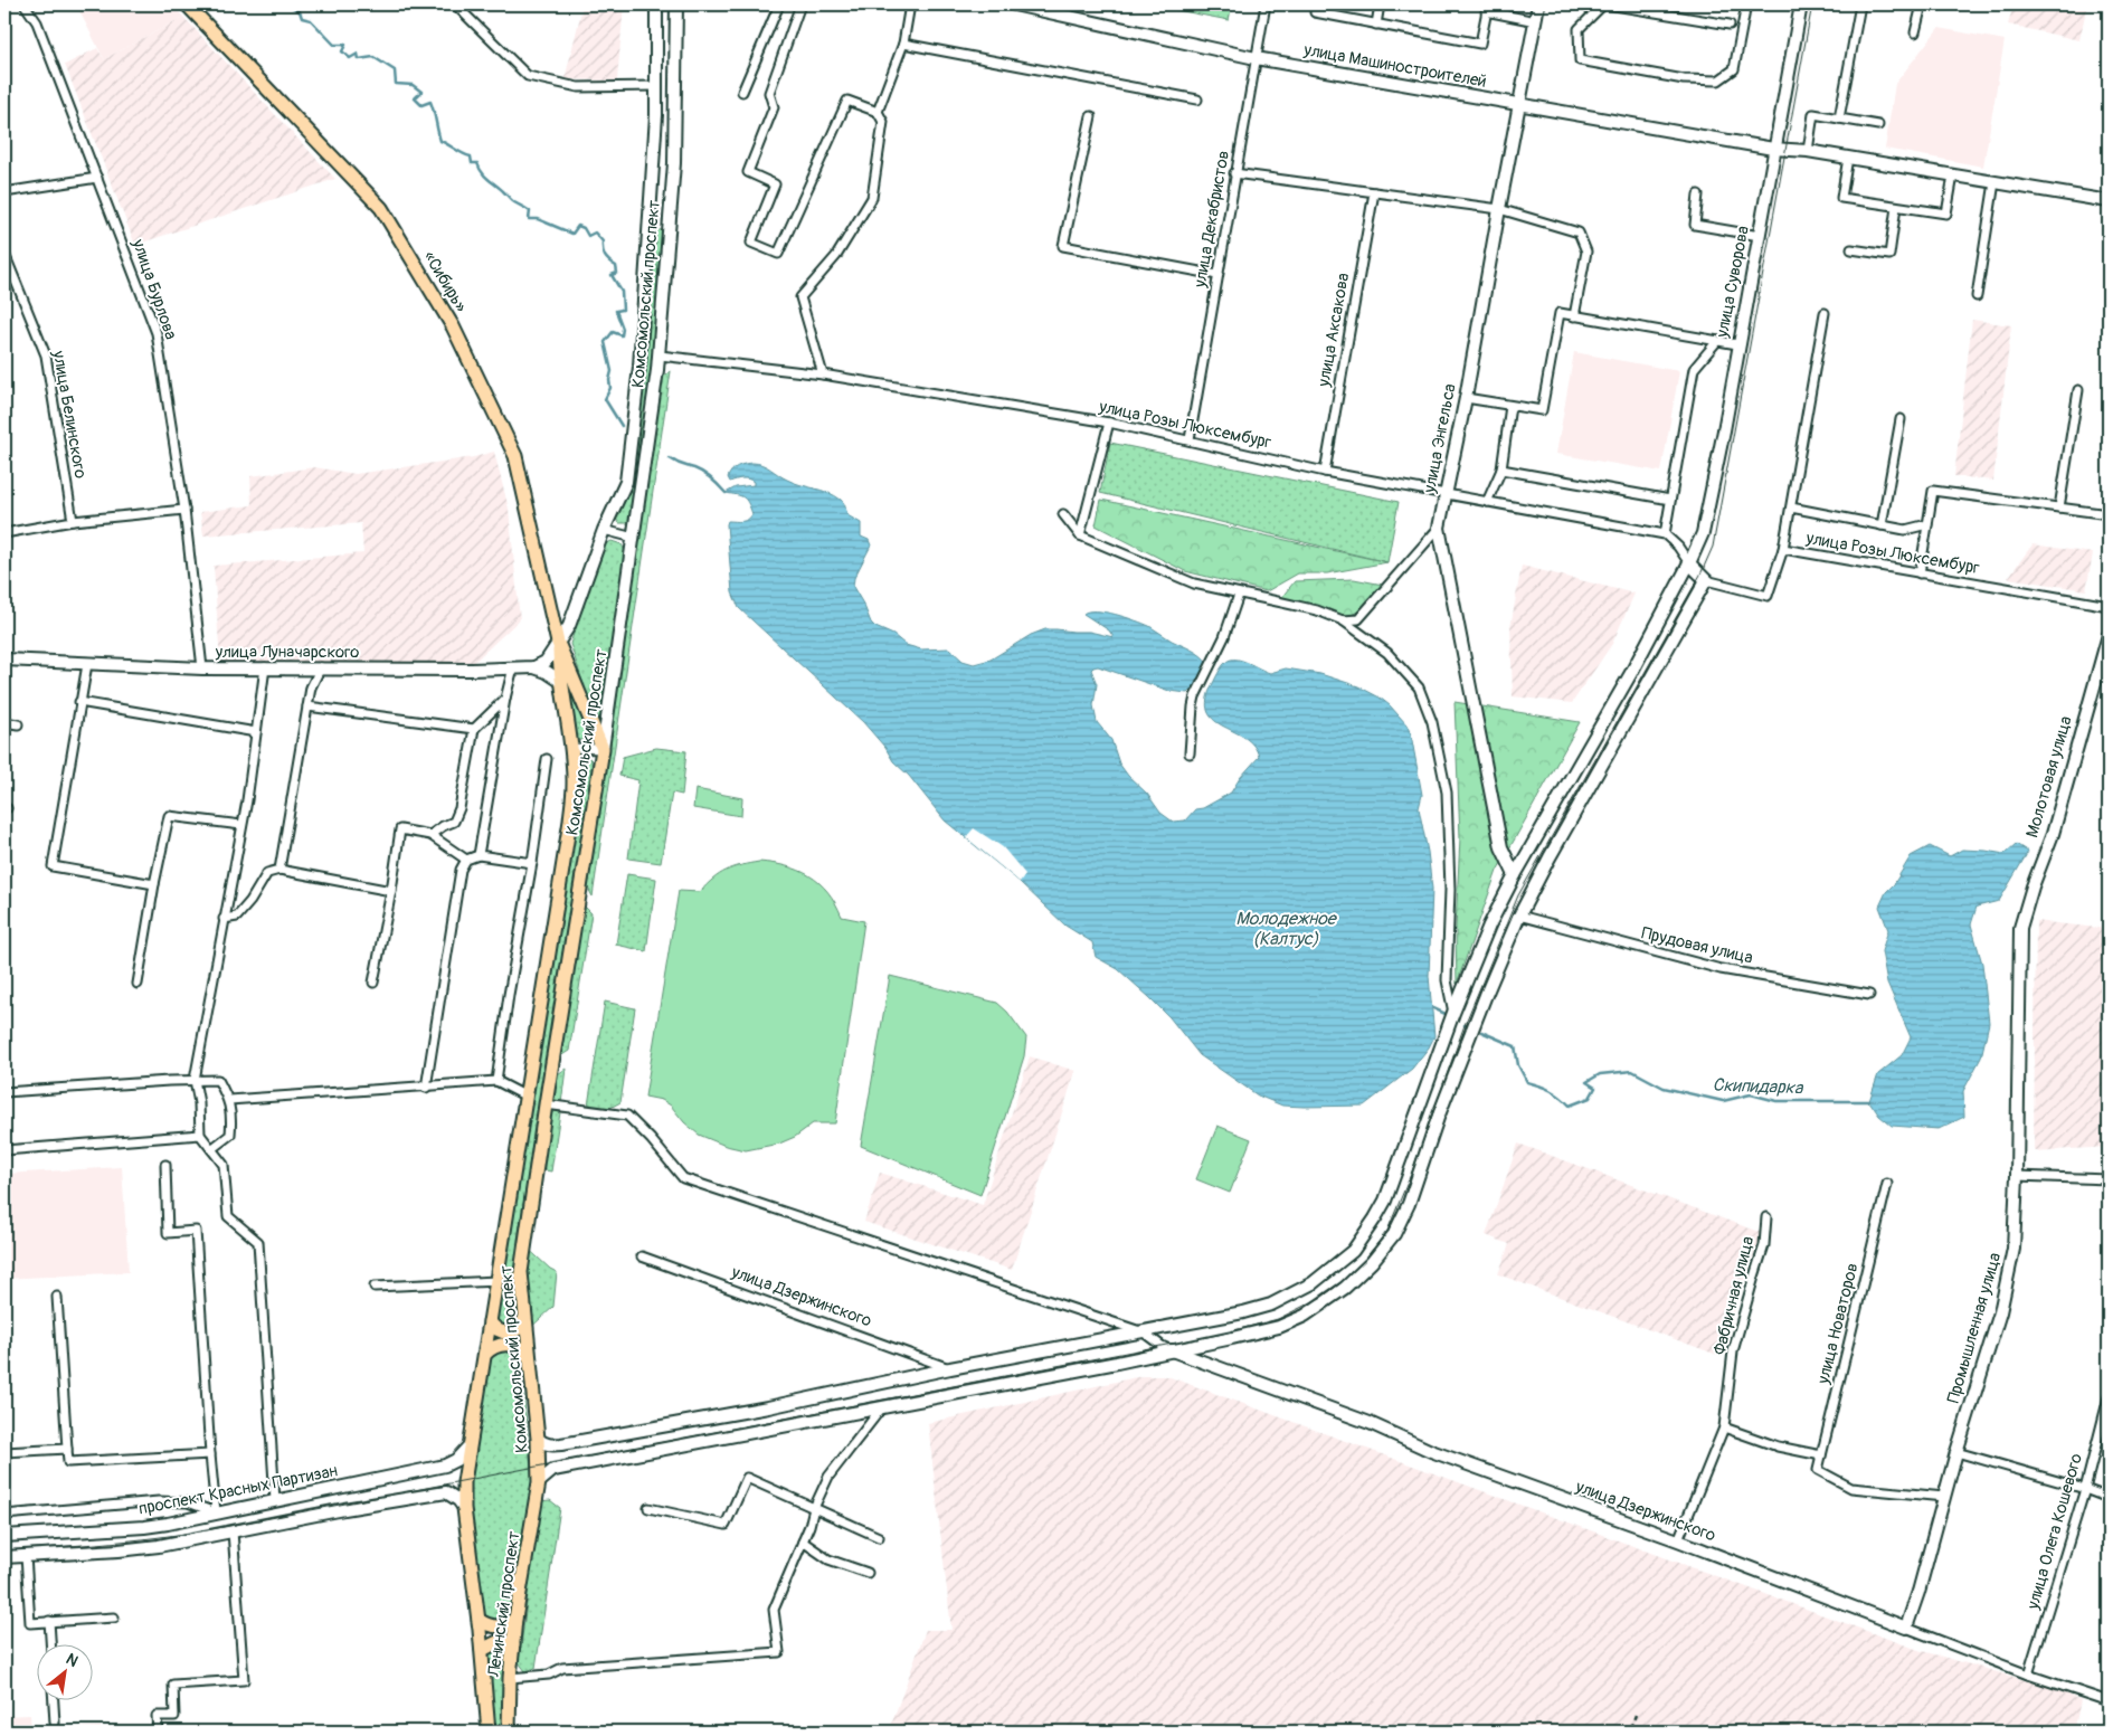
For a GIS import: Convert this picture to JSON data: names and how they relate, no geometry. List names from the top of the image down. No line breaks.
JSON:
{"streets":{"main road":["улица Машиностроителей","«Сибирь»","улица Суворова","Комсомольский проспект","улица Энгельса","улица Луначарского","Молотовая улица","улица Дзержинского","Промышленная улица","проспект Красных Партизан","Ленинский проспект"],"street":["улица Декабристов","улица Бурлова","улица Аксакова","улица Белинского","улица Розы Люксембург","Прудовая улица","Фабричная улица","улица Новаторов","улица Олега Кошевого"]},"crossings":[["улица Машиностроителей","улица Декабристов"],["улица Машиностроителей","улица Суворова"],["улица Машиностроителей","улица Энгельса"],["улица Декабристов","улица Розы Люксембург"],["«Сибирь»","Комсомольский проспект"],["улица Суворова","Комсомольский проспект"],["улица Суворова","улица Энгельса"],["улица Суворова","улица Дзержинского"],["улица Бурлова","улица Луначарского"],["Комсомольский проспект","улица Розы Люксембург"],["Комсомольский проспект","проспект Красных Партизан"],["Комсомольский проспект","Ленинский проспект"],["улица Аксакова","улица Розы Люксембург"],["улица Розы Люксембург","улица Энгельса"],["Молотовая улица","Промышленная улица"],["Фабричная улица","улица Дзержинского"],["улица Дзержинского","Промышленная улица"],["улица Дзержинского","улица Олега Кошевого"],["улица Новаторов","Промышленная улица"]],"water":["Молодежное (Калтус)","Скипидарка"],"north":"top right"}
